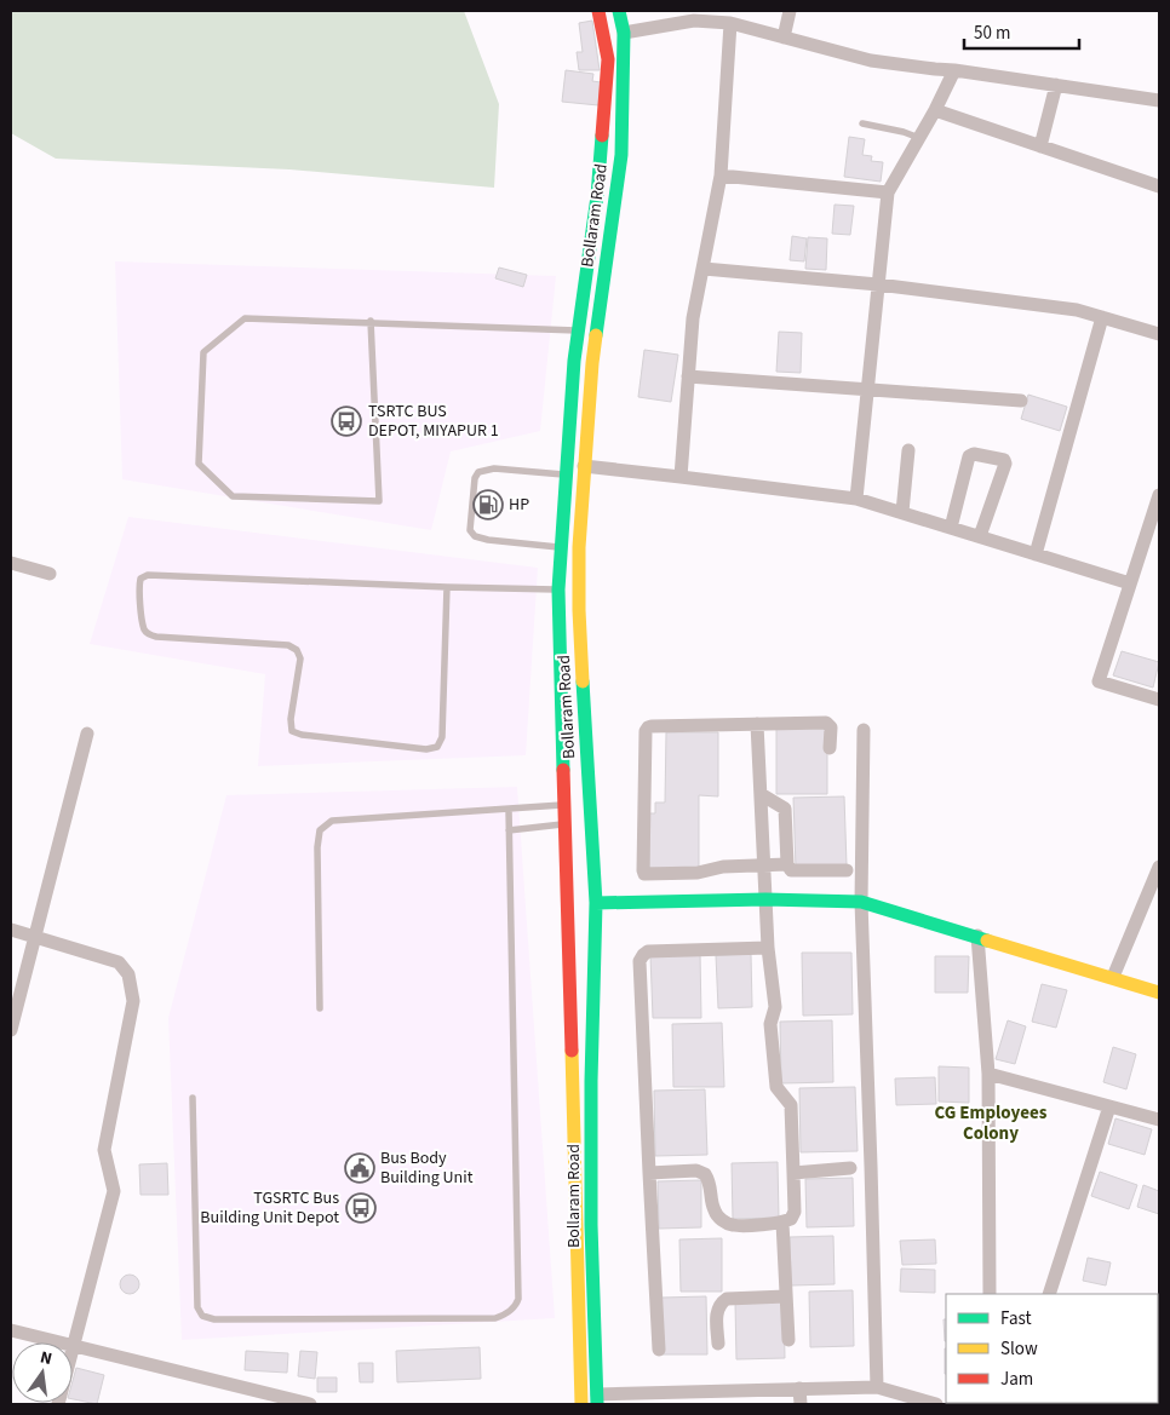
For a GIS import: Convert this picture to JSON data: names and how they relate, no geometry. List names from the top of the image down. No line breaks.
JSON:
{"streets":{"main road":["Bollaram Road"]},"districts":["CG Employees Colony"],"places":{"bus stop":["TSRTC BUS DEPOT, MIYAPUR 1","TGSRTC Bus Building Unit Depot"],"fuel station":["HP"],"public building":["Bus Body Building Unit"]},"legend":["Fast","Slow","Jam"],"scale_bar":"50 m","north":"top"}
